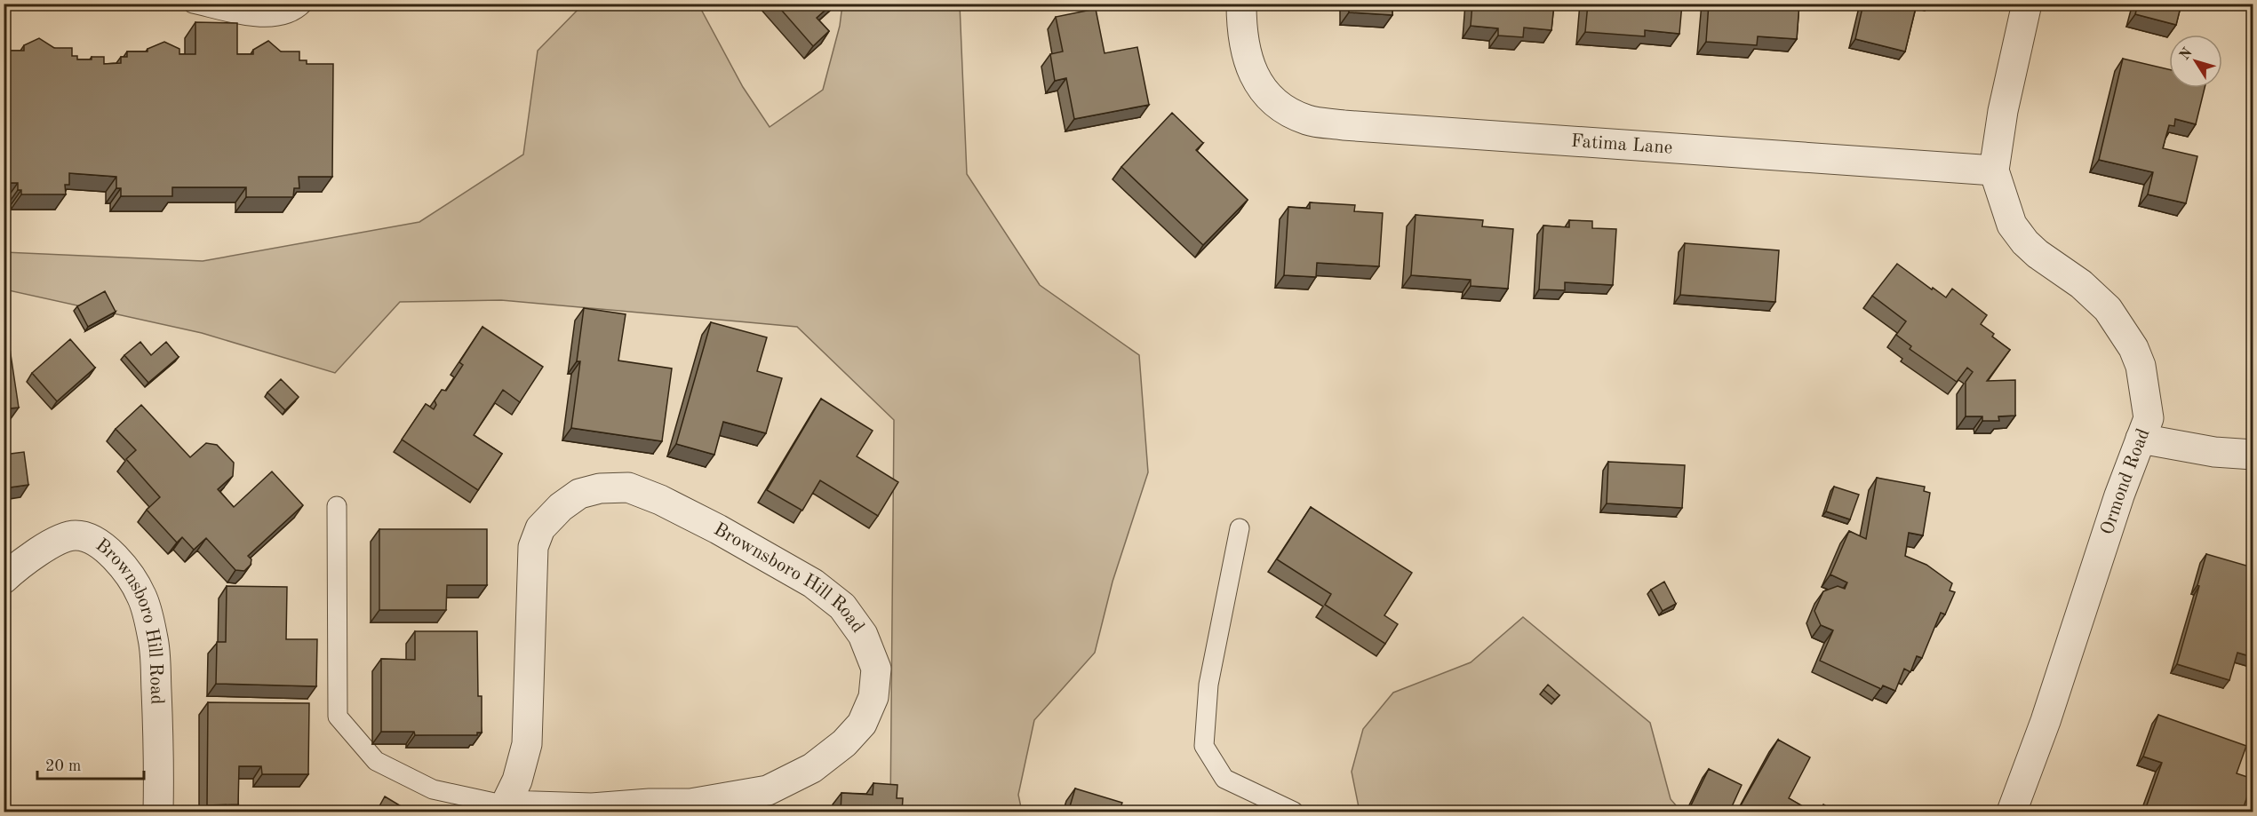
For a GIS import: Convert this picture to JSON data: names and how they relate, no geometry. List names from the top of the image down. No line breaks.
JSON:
{"streets":{"street":["Fatima Lane","Ormond Road","Brownsboro Hill Road"]},"crossings":[["Fatima Lane","Ormond Road"]],"scale_bar":"20 m","north":"top left"}
